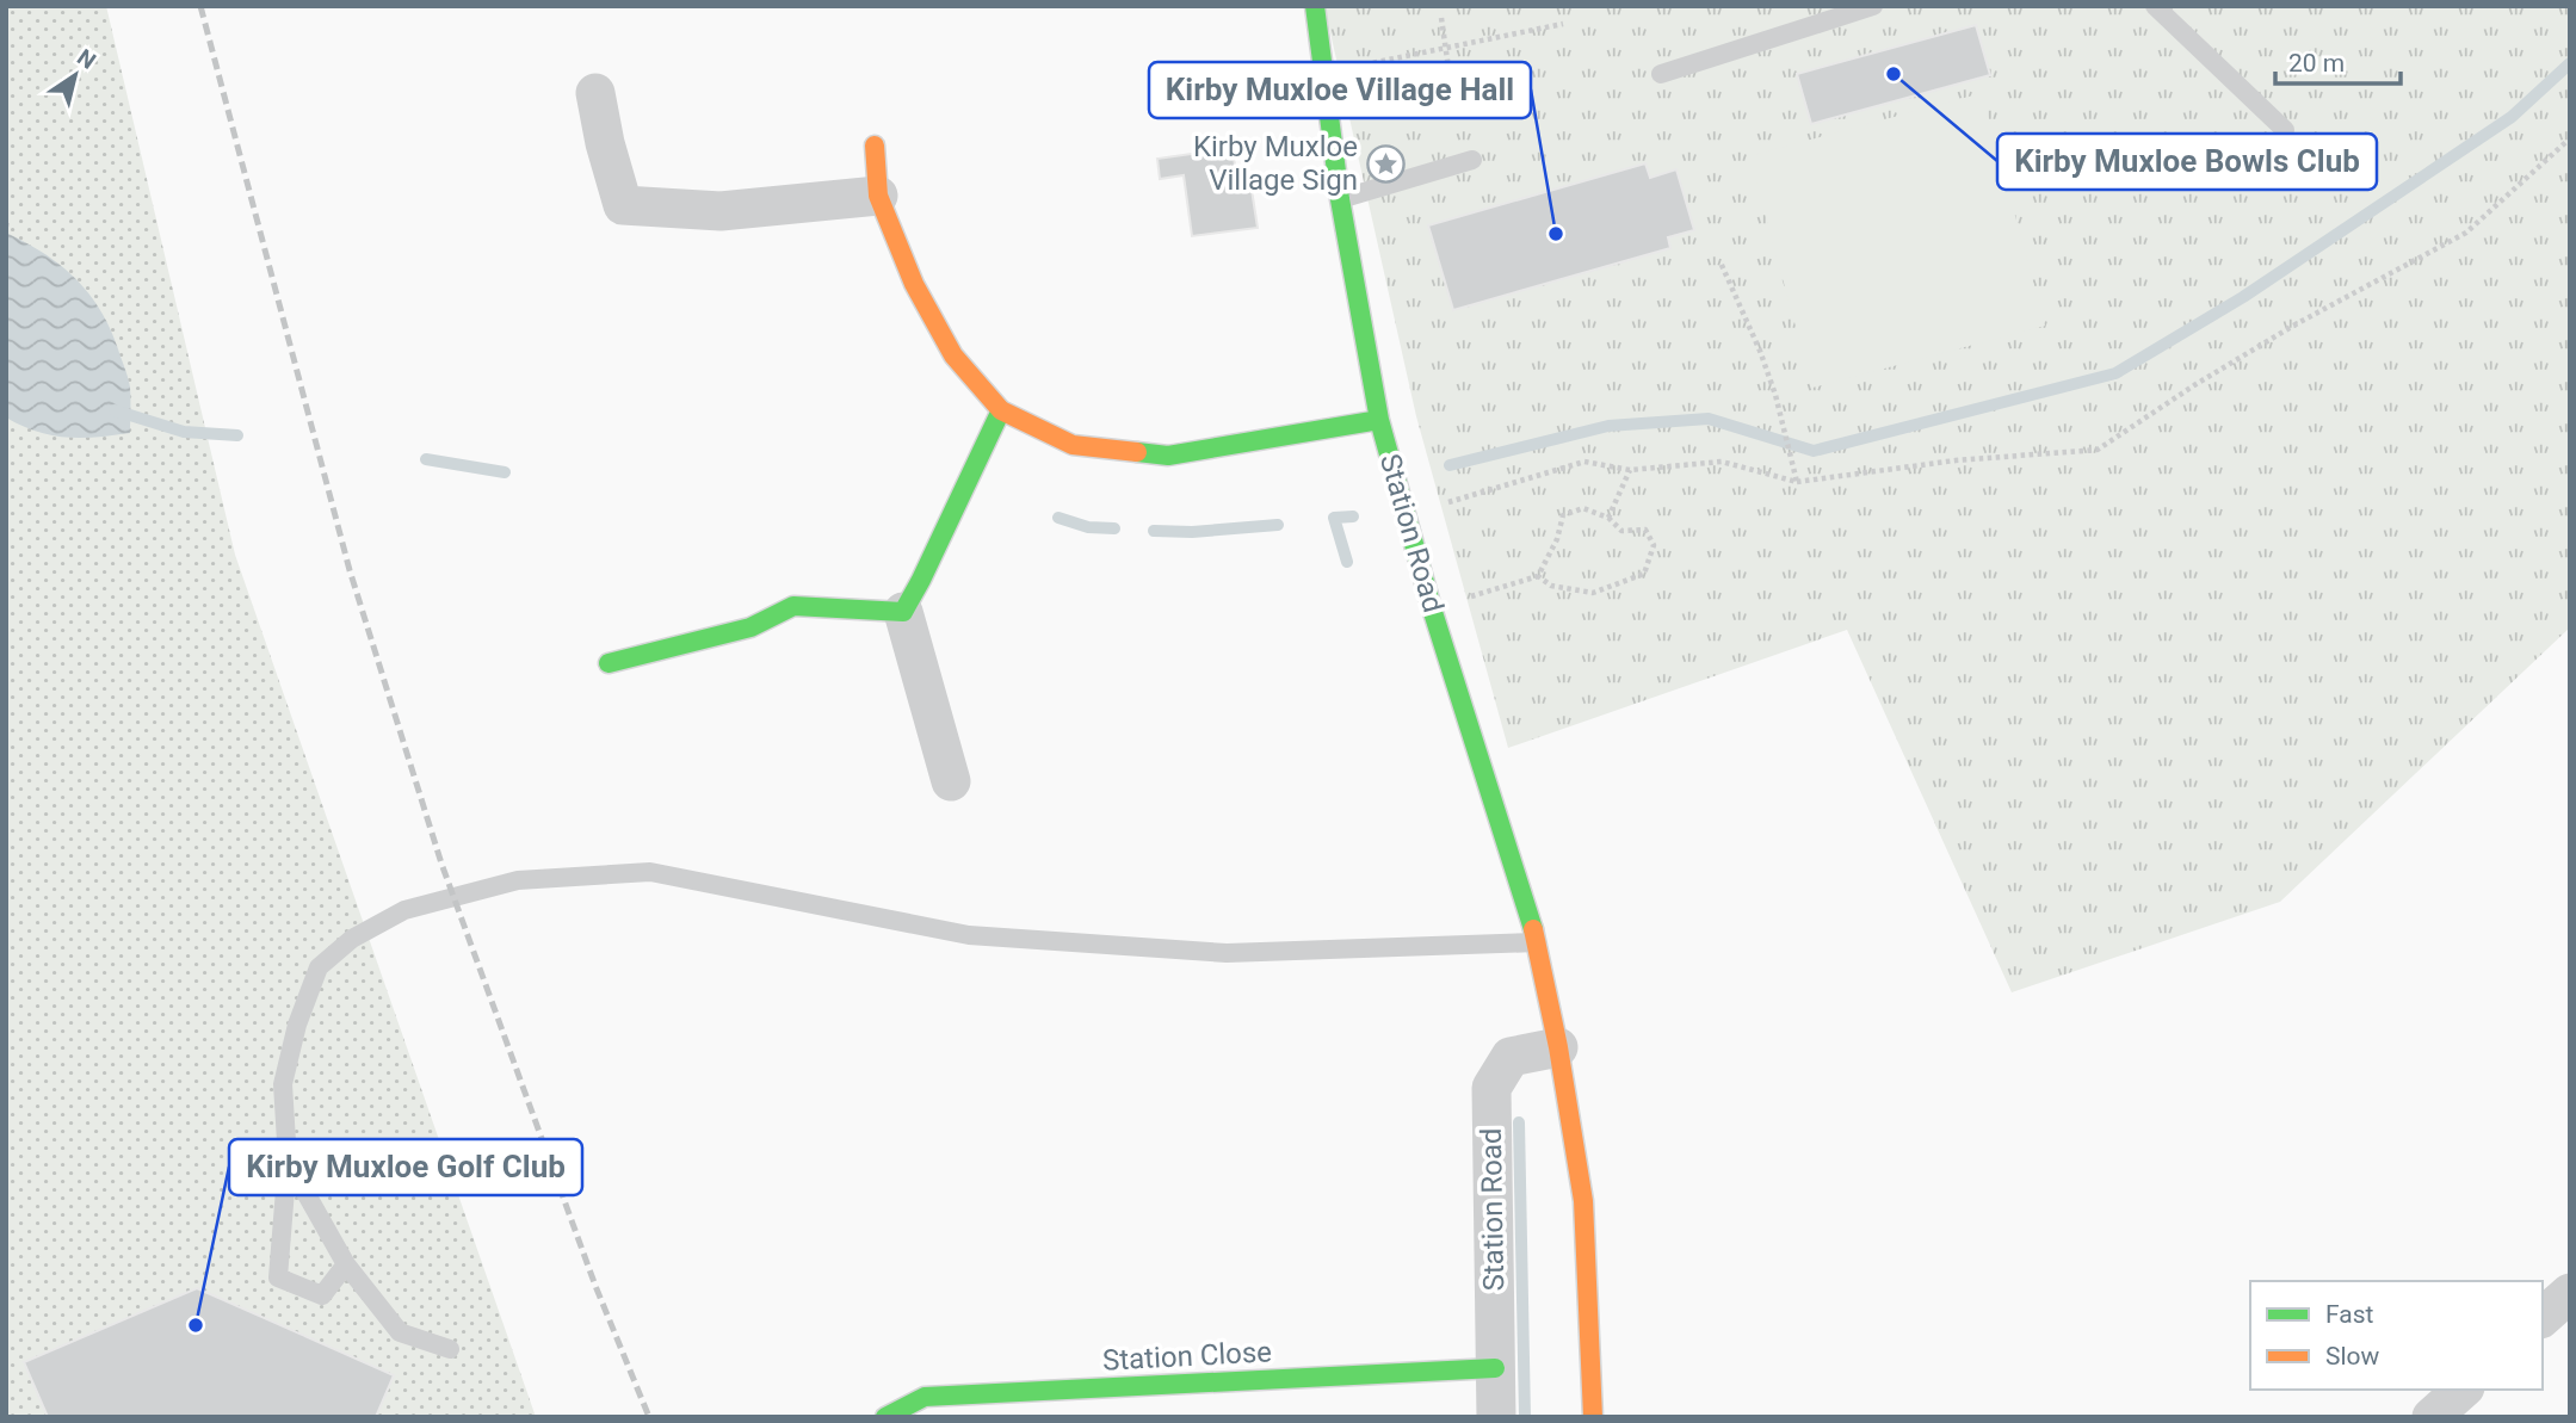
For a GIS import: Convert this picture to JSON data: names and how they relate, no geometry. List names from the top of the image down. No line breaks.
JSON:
{"streets":{"street":["Station Road","Station Close"]},"crossings":[["Station Road","Station Close"]],"places":{"other":["Kirby Muxloe Bowls Club","Kirby Muxloe Village Hall","Kirby Muxloe Golf Club"],"place":["Kirby Muxloe Village Sign"]},"legend":["Fast","Slow"],"scale_bar":"20 m","north":"top right"}
